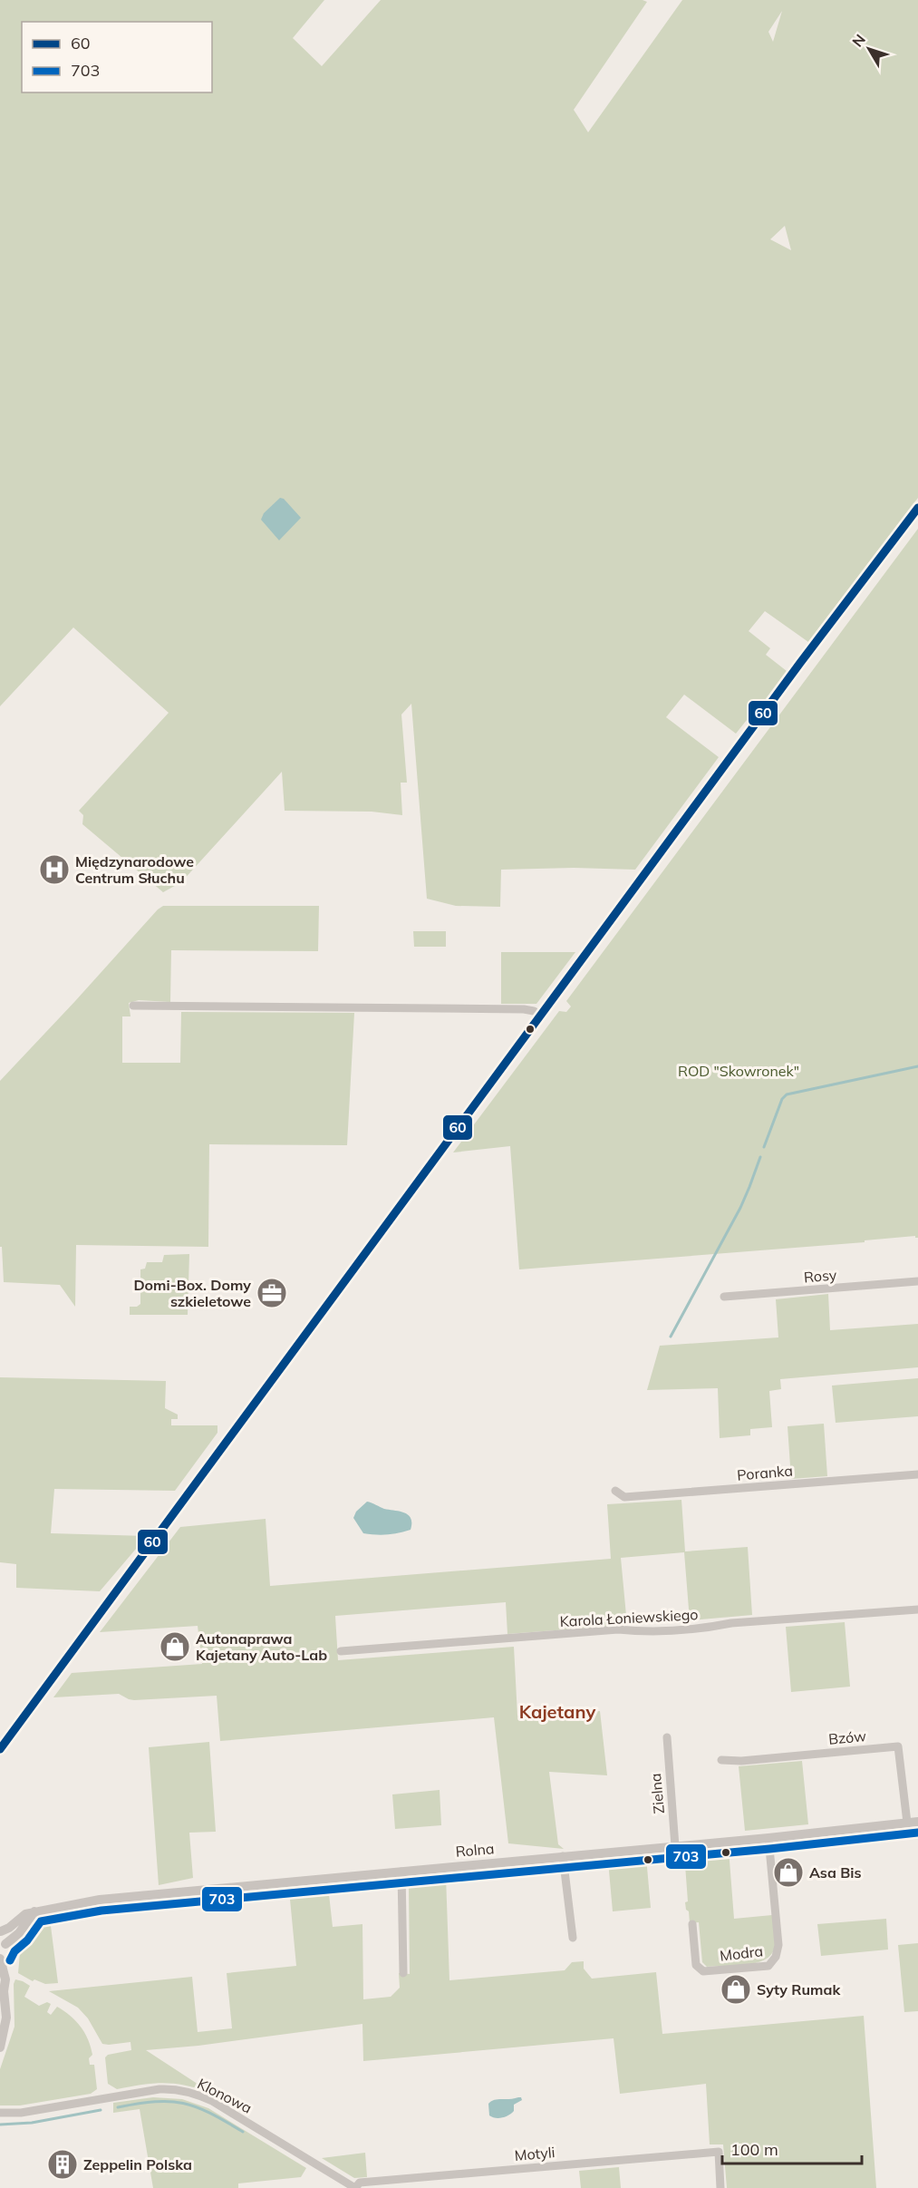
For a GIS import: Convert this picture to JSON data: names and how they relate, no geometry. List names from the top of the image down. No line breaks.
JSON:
{"streets":{"street":["Rosy","Poranka","Karola Łoniewskiego","Bzów","Zielna","Rolna","Modra","Klonowa","Motyli"]},"crossings":[["Bzów","Rolna"],["Zielna","Rolna"],["Rolna","Modra"],["Klonowa","Motyli"]],"districts":["Kajetany"],"parks":["ROD \"Skowronek\""],"places":{"hospital":["Międzynarodowe Centrum Słuchu"],"office":["Domi-Box. Domy szkieletowe"],"shop":["Autonaprawa Kajetany Auto-Lab","Asa Bis","Syty Rumak"],"building":["Zeppelin Polska"]},"lines":["transit line 60","transit line 703"],"legend":["60","703"],"scale_bar":"100 m","north":"top left"}
